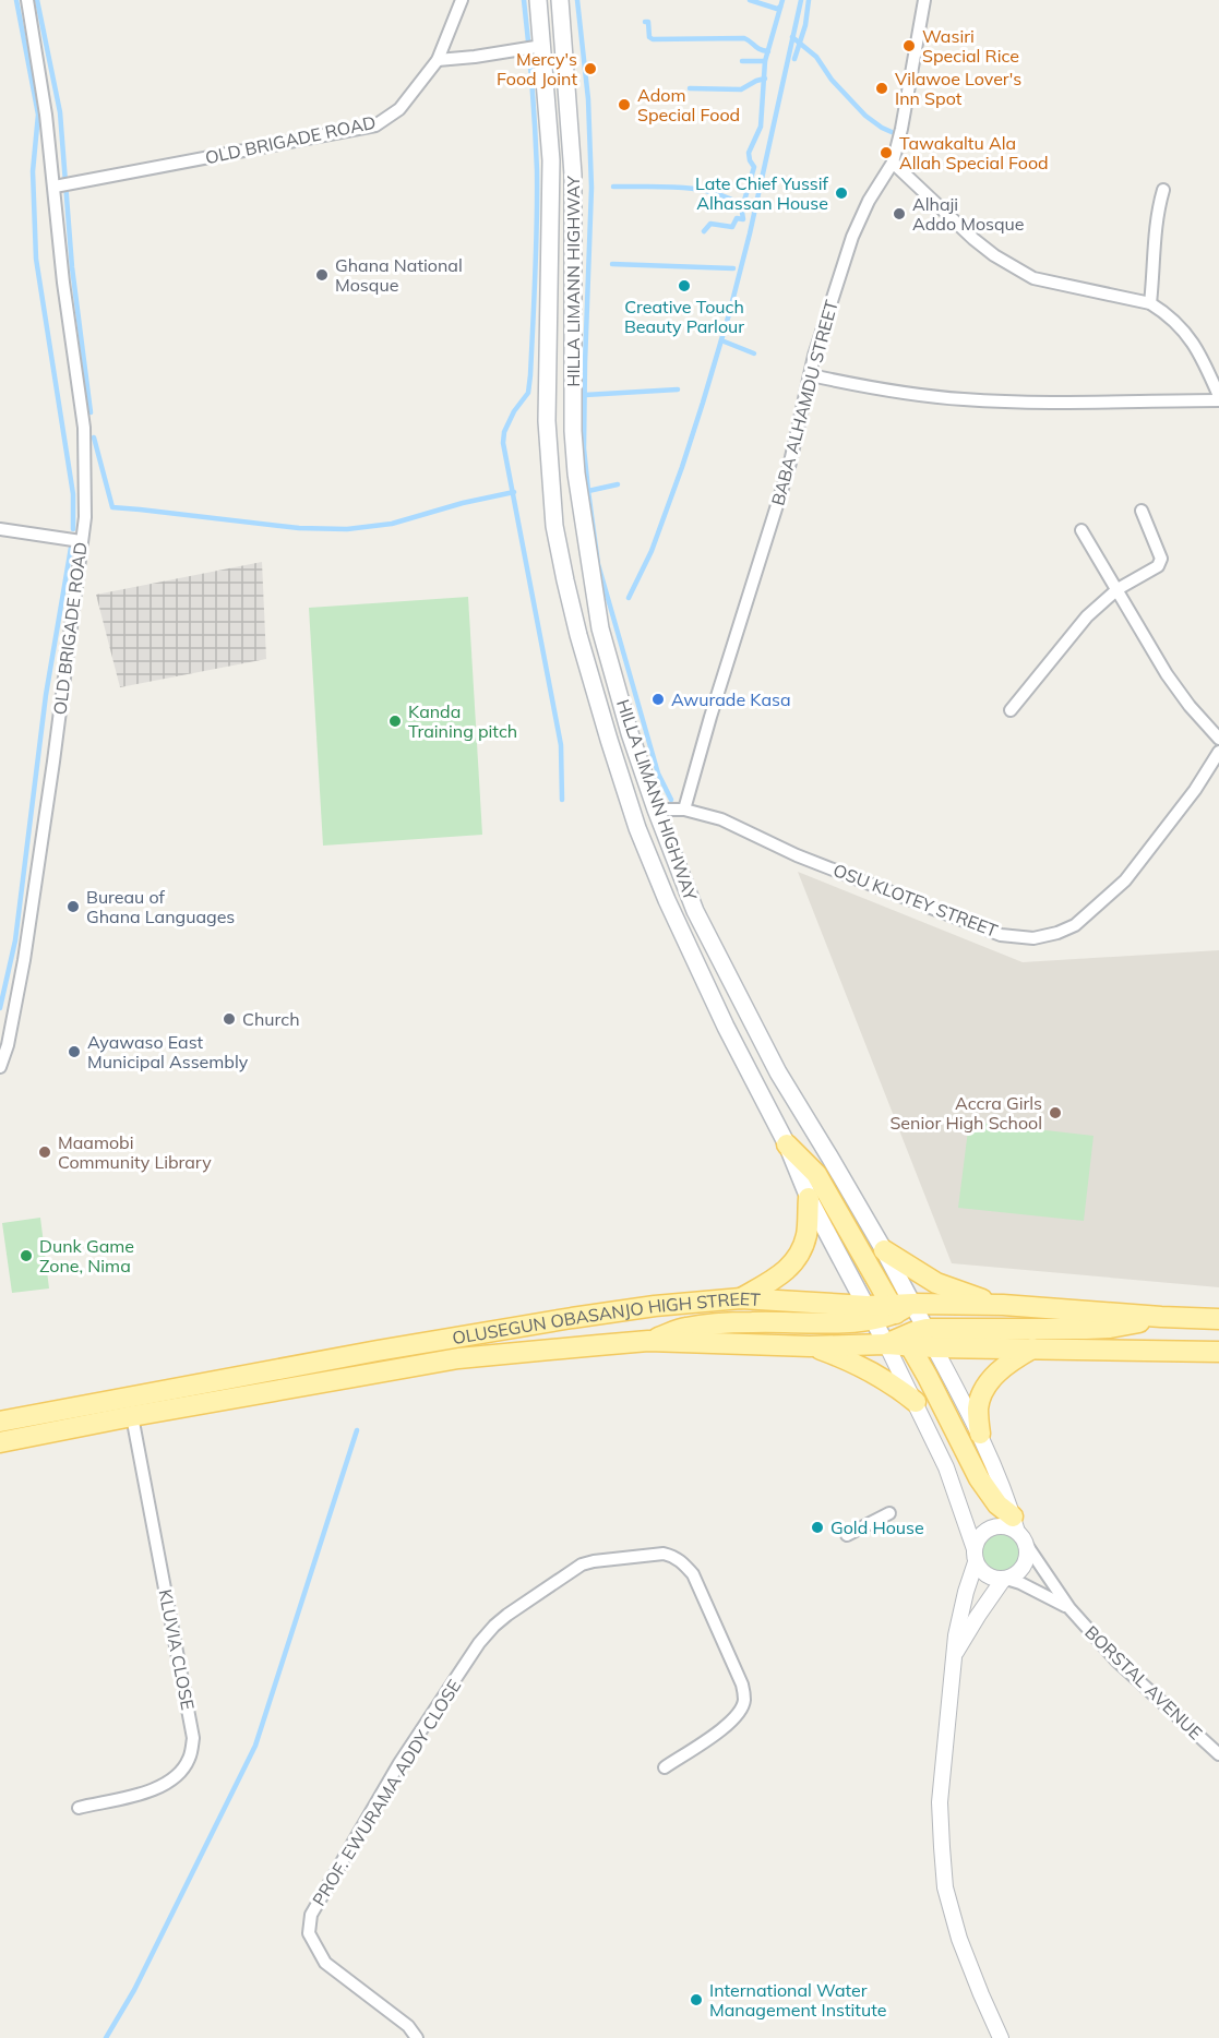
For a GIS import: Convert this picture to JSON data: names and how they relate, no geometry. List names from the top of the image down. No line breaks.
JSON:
{"streets":{"main road":["HILLA LIMANN HIGHWAY","OLUSEGUN OBASANJO HIGH STREET"],"street":["OLD BRIGADE ROAD","BABA ALHAMDU STREET","OSU KLOTEY STREET","KLUVIA CLOSE","BORSTAL AVENUE","PROF. EWURAMA ADDY CLOSE"]},"crossings":[["HILLA LIMANN HIGHWAY","OSU KLOTEY STREET"],["HILLA LIMANN HIGHWAY","OLUSEGUN OBASANJO HIGH STREET"],["BABA ALHAMDU STREET","OSU KLOTEY STREET"],["OLUSEGUN OBASANJO HIGH STREET","KLUVIA CLOSE"]],"places":["Wasiri Special Rice","Mercy's Food Joint","Vilawoe Lover's Inn Spot","Adom Special Food","Tawakaltu Ala Allah Special Food","Late Chief Yussif Alhassan House","Alhaji Addo Mosque","Ghana National Mosque","Creative Touch Beauty Parlour","Awurade Kasa","Kanda Training pitch","Bureau of Ghana Languages","Church","Ayawaso East Municipal Assembly","Accra Girls Senior High School","Maamobi Community Library","Dunk Game Zone, Nima","Gold House","International Water Management Institute"]}
